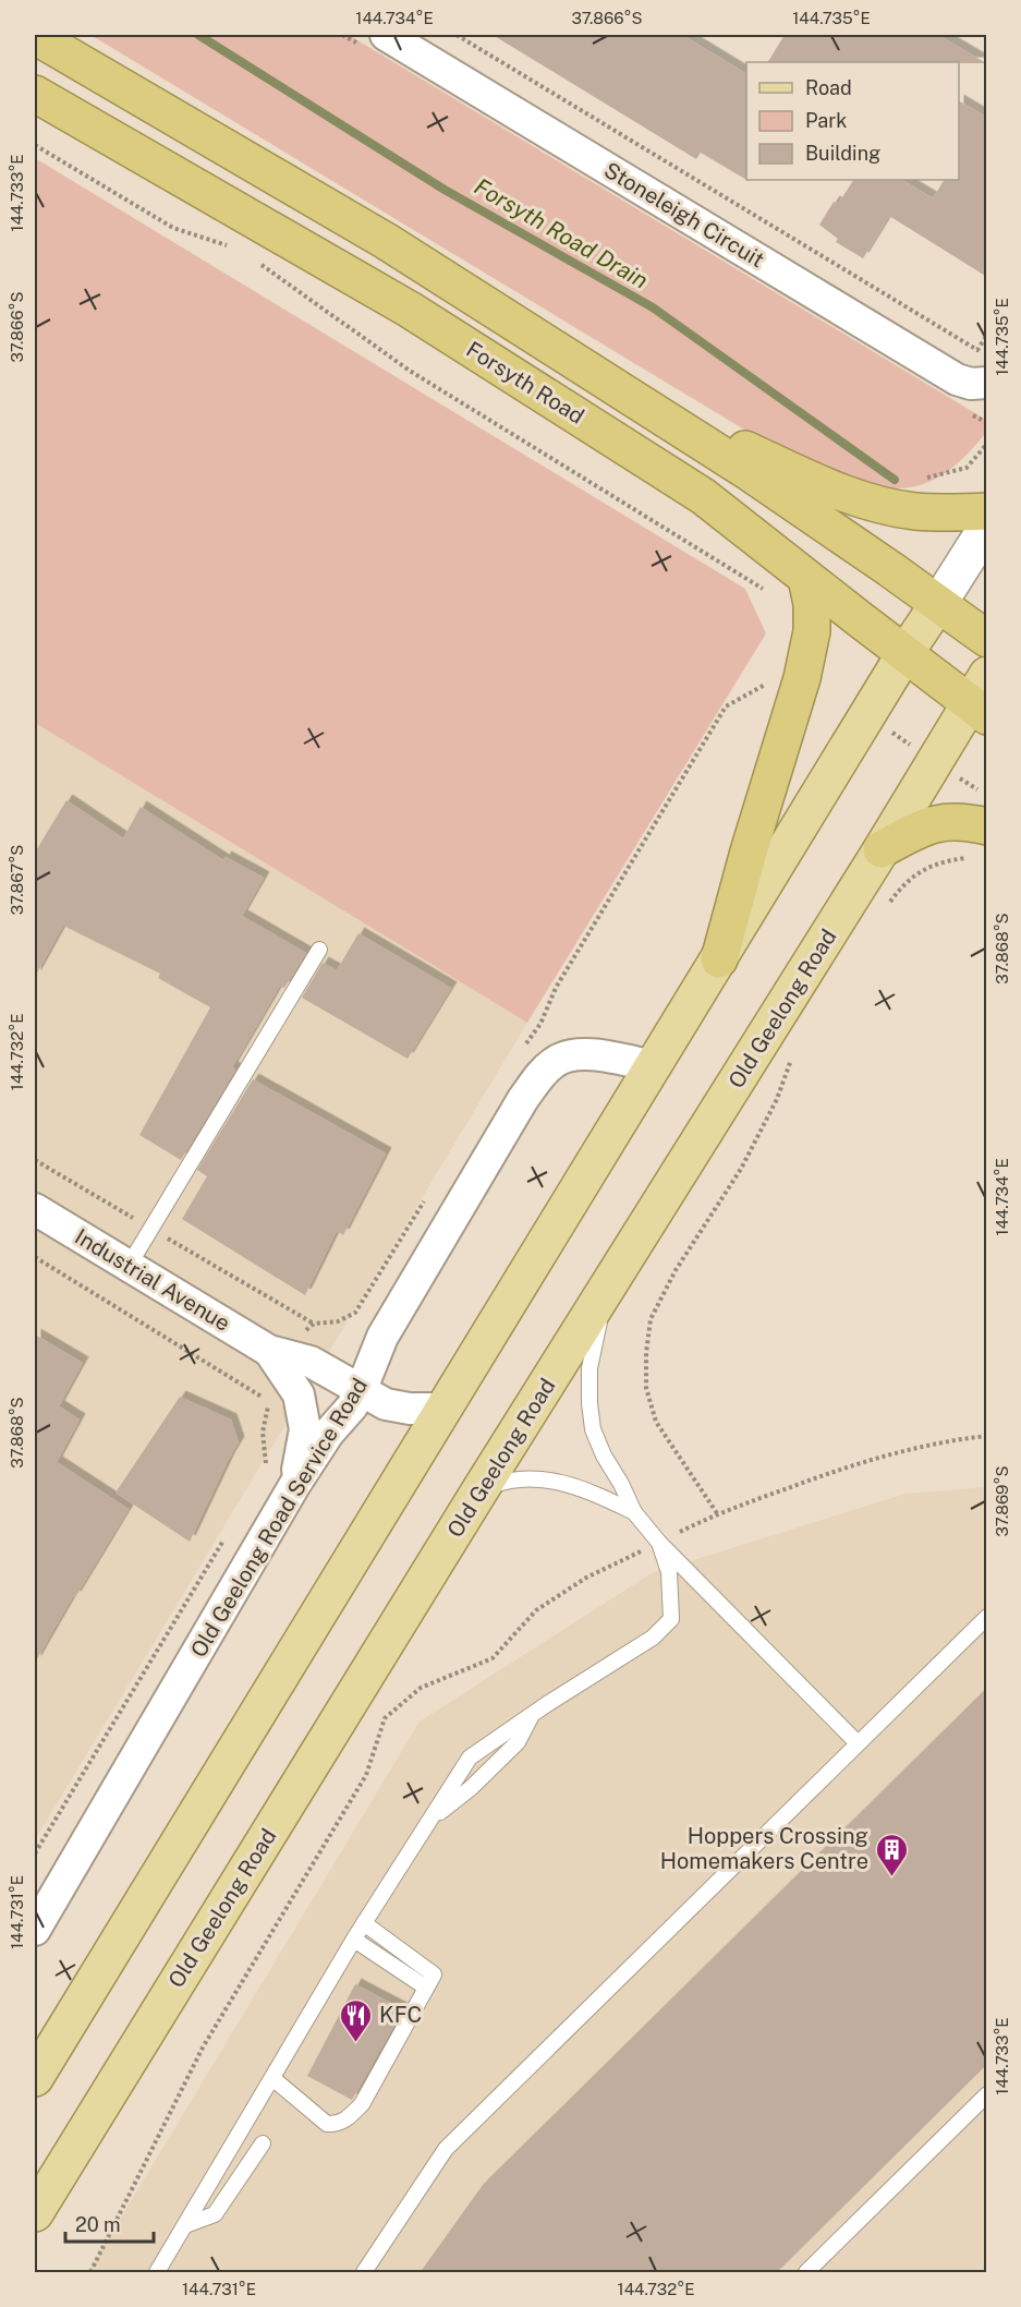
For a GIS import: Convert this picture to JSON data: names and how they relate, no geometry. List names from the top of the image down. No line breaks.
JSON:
{"streets":{"highway":["Forsyth Road"],"main road":["Old Geelong Road"],"street":["Stoneleigh Circuit","Industrial Avenue","Old Geelong Road Service Road"]},"crossings":[["Forsyth Road","Old Geelong Road"],["Industrial Avenue","Old Geelong Road Service Road"]],"water":["Forsyth Road Drain"],"places":{"building":["Hoppers Crossing Homemakers Centre"],"restaurant":["KFC"]},"legend":["Road","Park","Building"],"scale_bar":"20 m","coordinates":["144.734°E","37.866°S","144.735°E","144.733°E","37.867°S","37.868°S","144.732°E","37.869°S","144.731°E"]}
